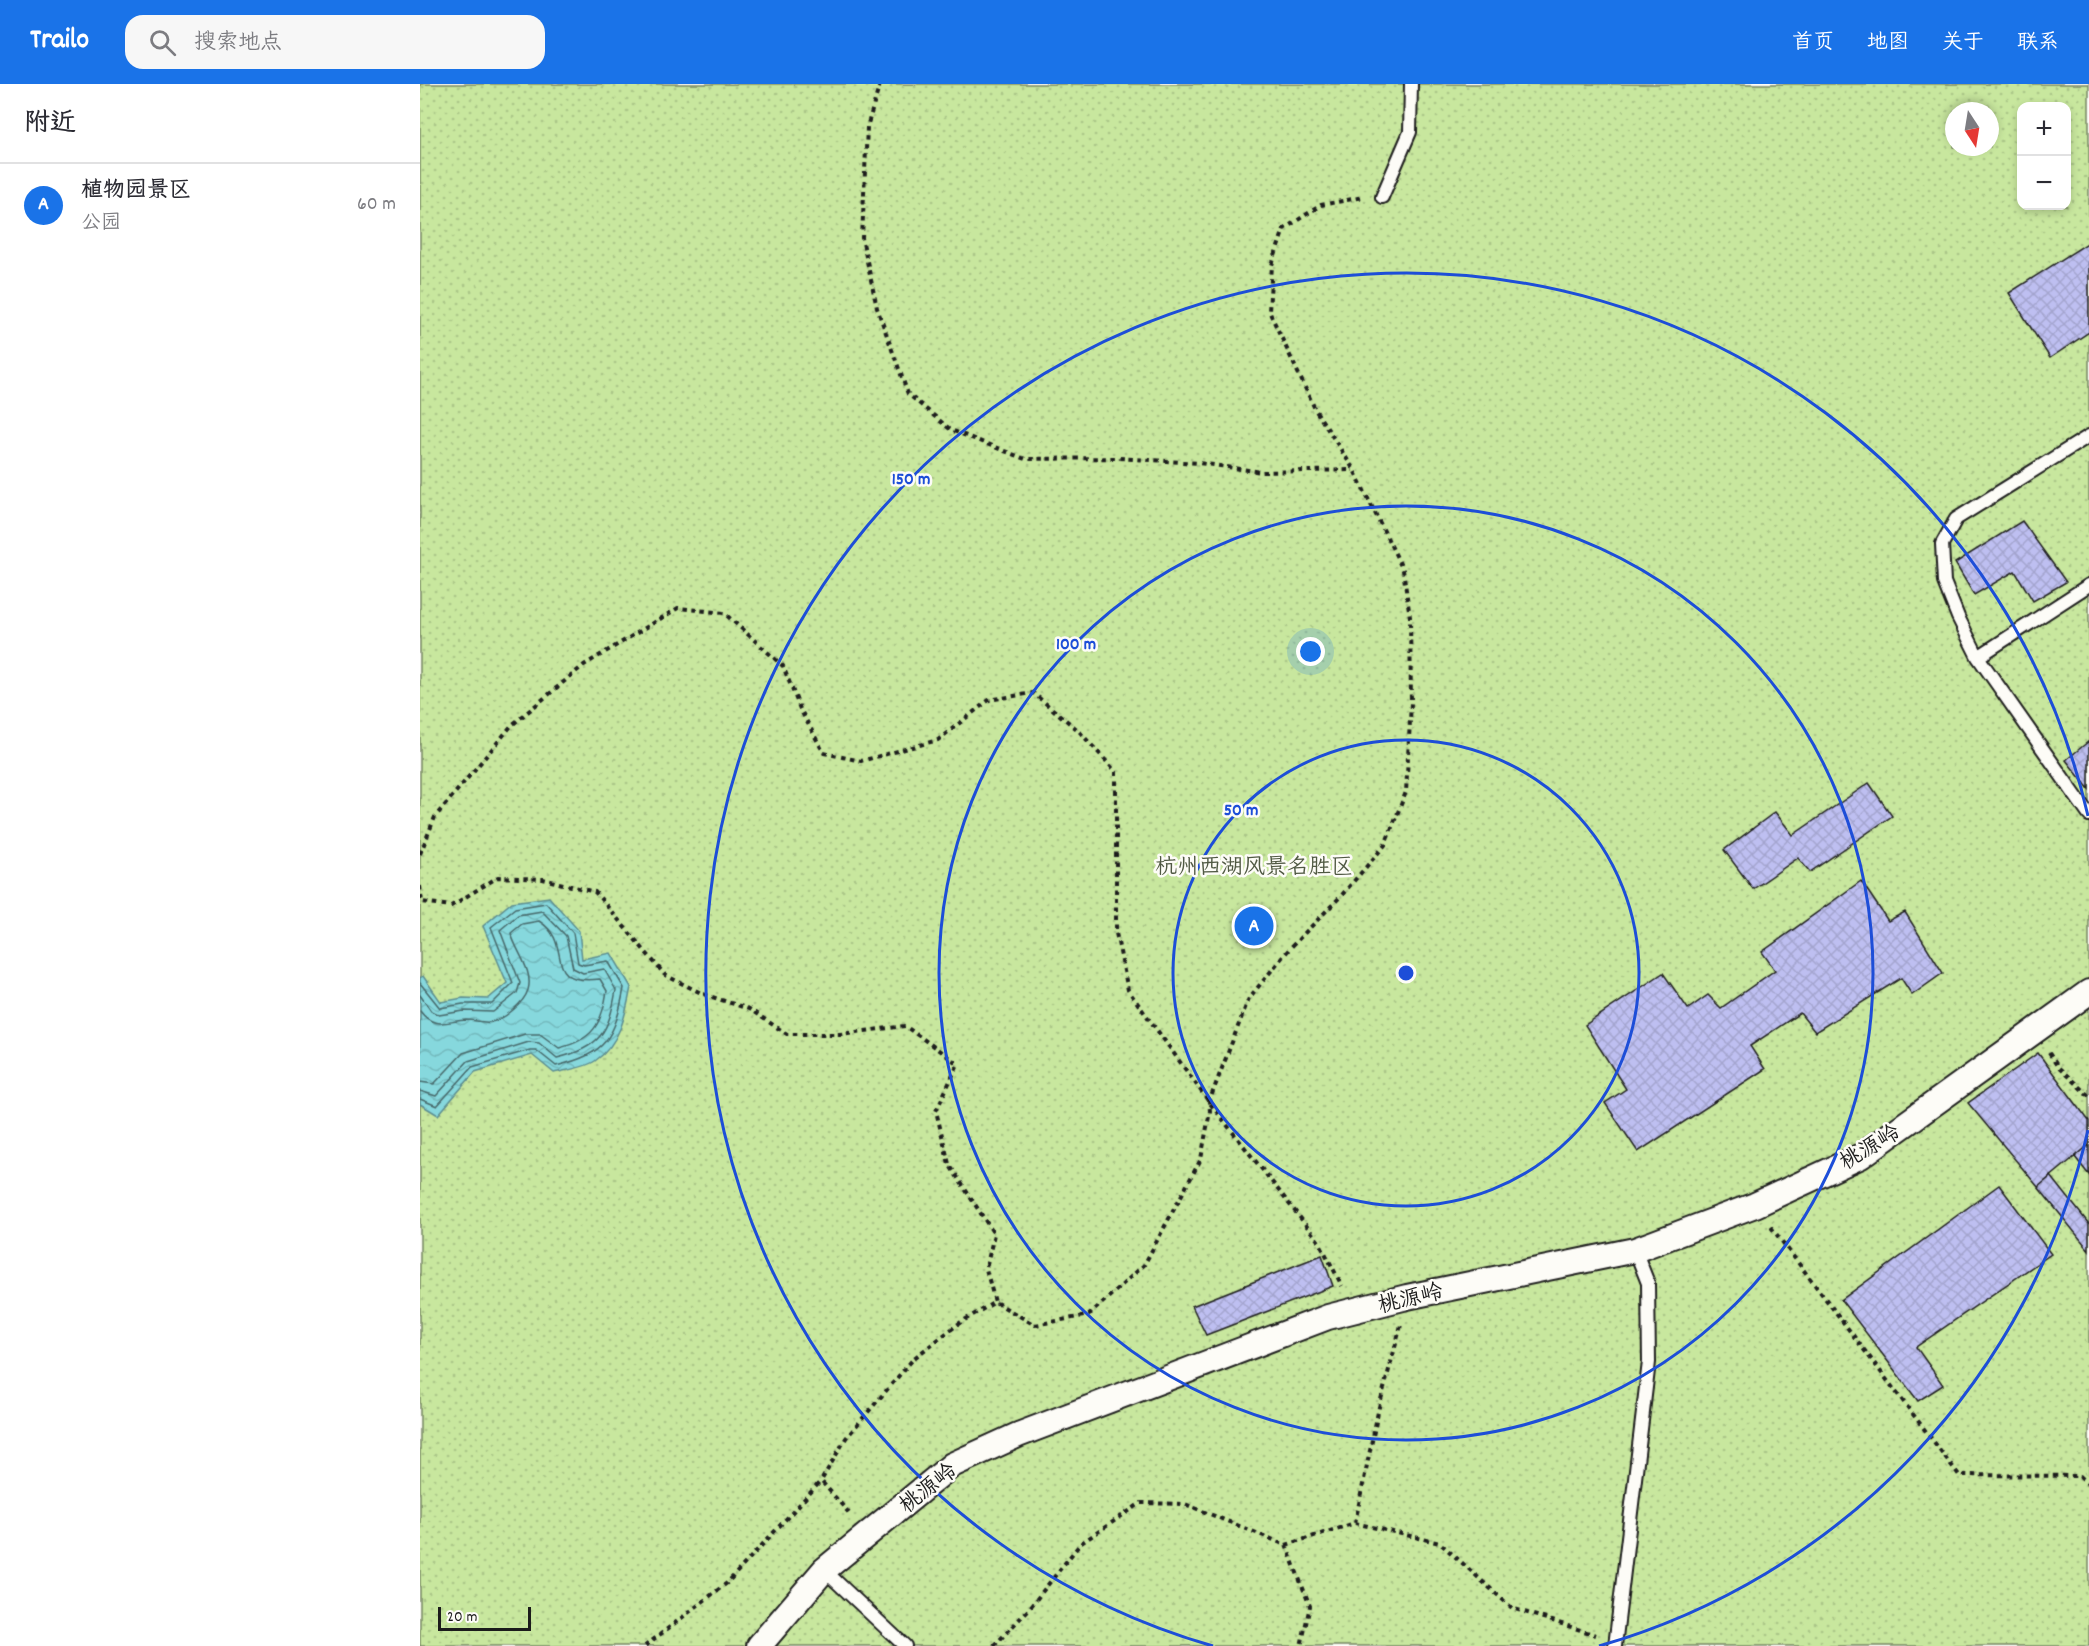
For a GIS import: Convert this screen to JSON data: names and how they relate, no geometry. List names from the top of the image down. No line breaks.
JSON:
{"streets":{"street":["桃源岭"]},"parks":["杭州西湖风景名胜区"],"scale_bar":"20 m","north":"bottom","page":{"header":"Trailo","search":"搜索地点","nav":["首页","地图","关于","联系"],"heading":"附近","map_buttons":["+","−"],"list":[{"mark":"A","name":"植物园景区","note":"公园","value":"60 m"}],"pins":"A","scale":"20 m"},"rings":["150 m","100 m","50 m"]}
